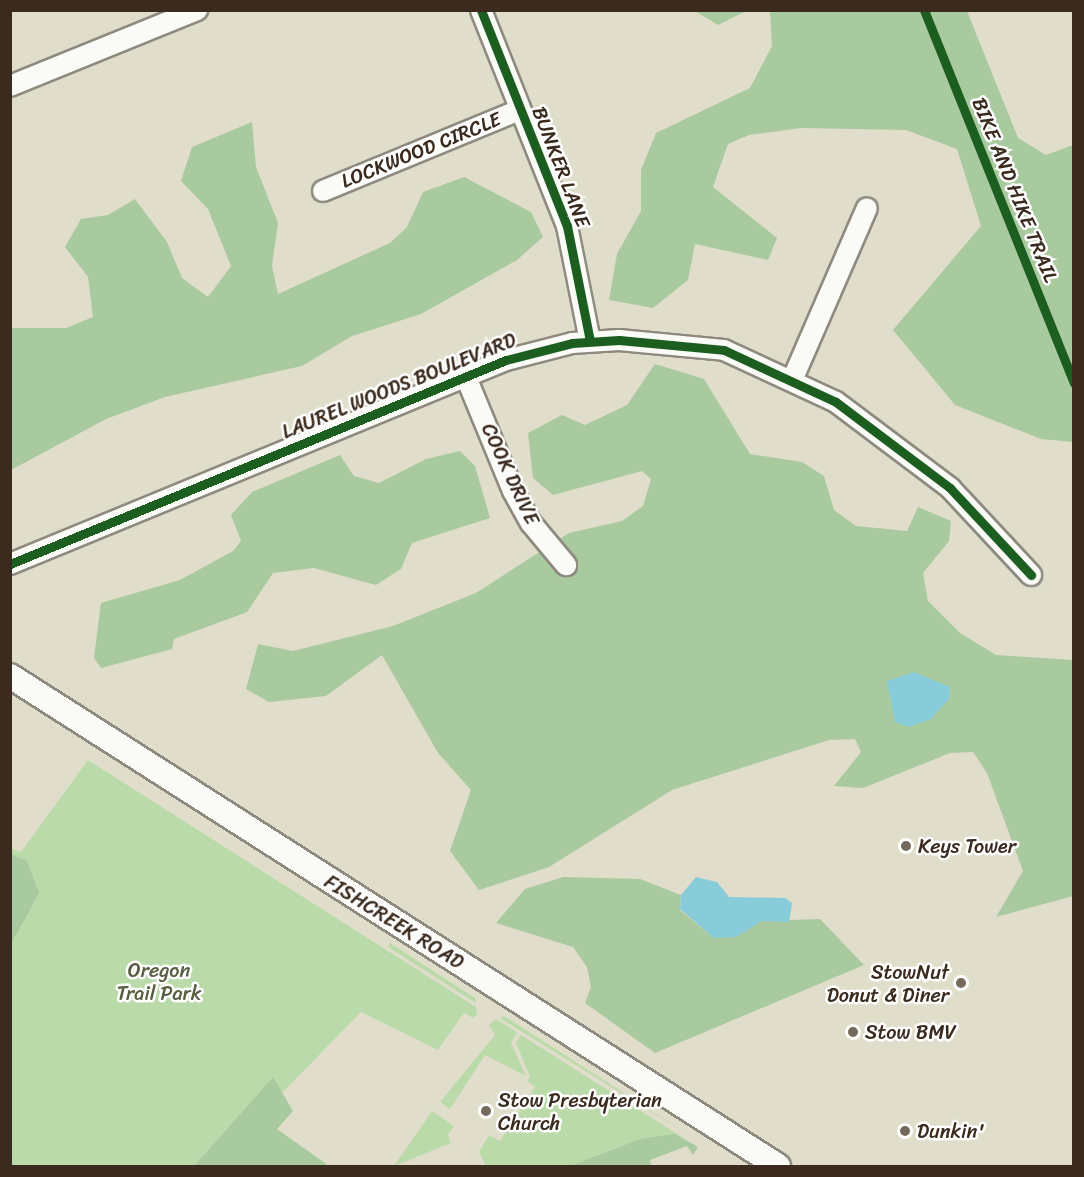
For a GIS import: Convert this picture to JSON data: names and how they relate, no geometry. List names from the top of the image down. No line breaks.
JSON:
{"streets":{"main road":["FISHCREEK ROAD"],"street":["LOCKWOOD CIRCLE","BUNKER LANE","LAUREL WOODS BOULEVARD","COOK DRIVE"],"cycle path":["BIKE AND HIKE TRAIL"]},"crossings":[["LOCKWOOD CIRCLE","BUNKER LANE"],["BUNKER LANE","LAUREL WOODS BOULEVARD"],["LAUREL WOODS BOULEVARD","COOK DRIVE"]],"parks":["Oregon Trail Park"],"places":["Keys Tower","StowNut Donut & Diner","Stow BMV","Stow Presbyterian Church","Dunkin'"]}
